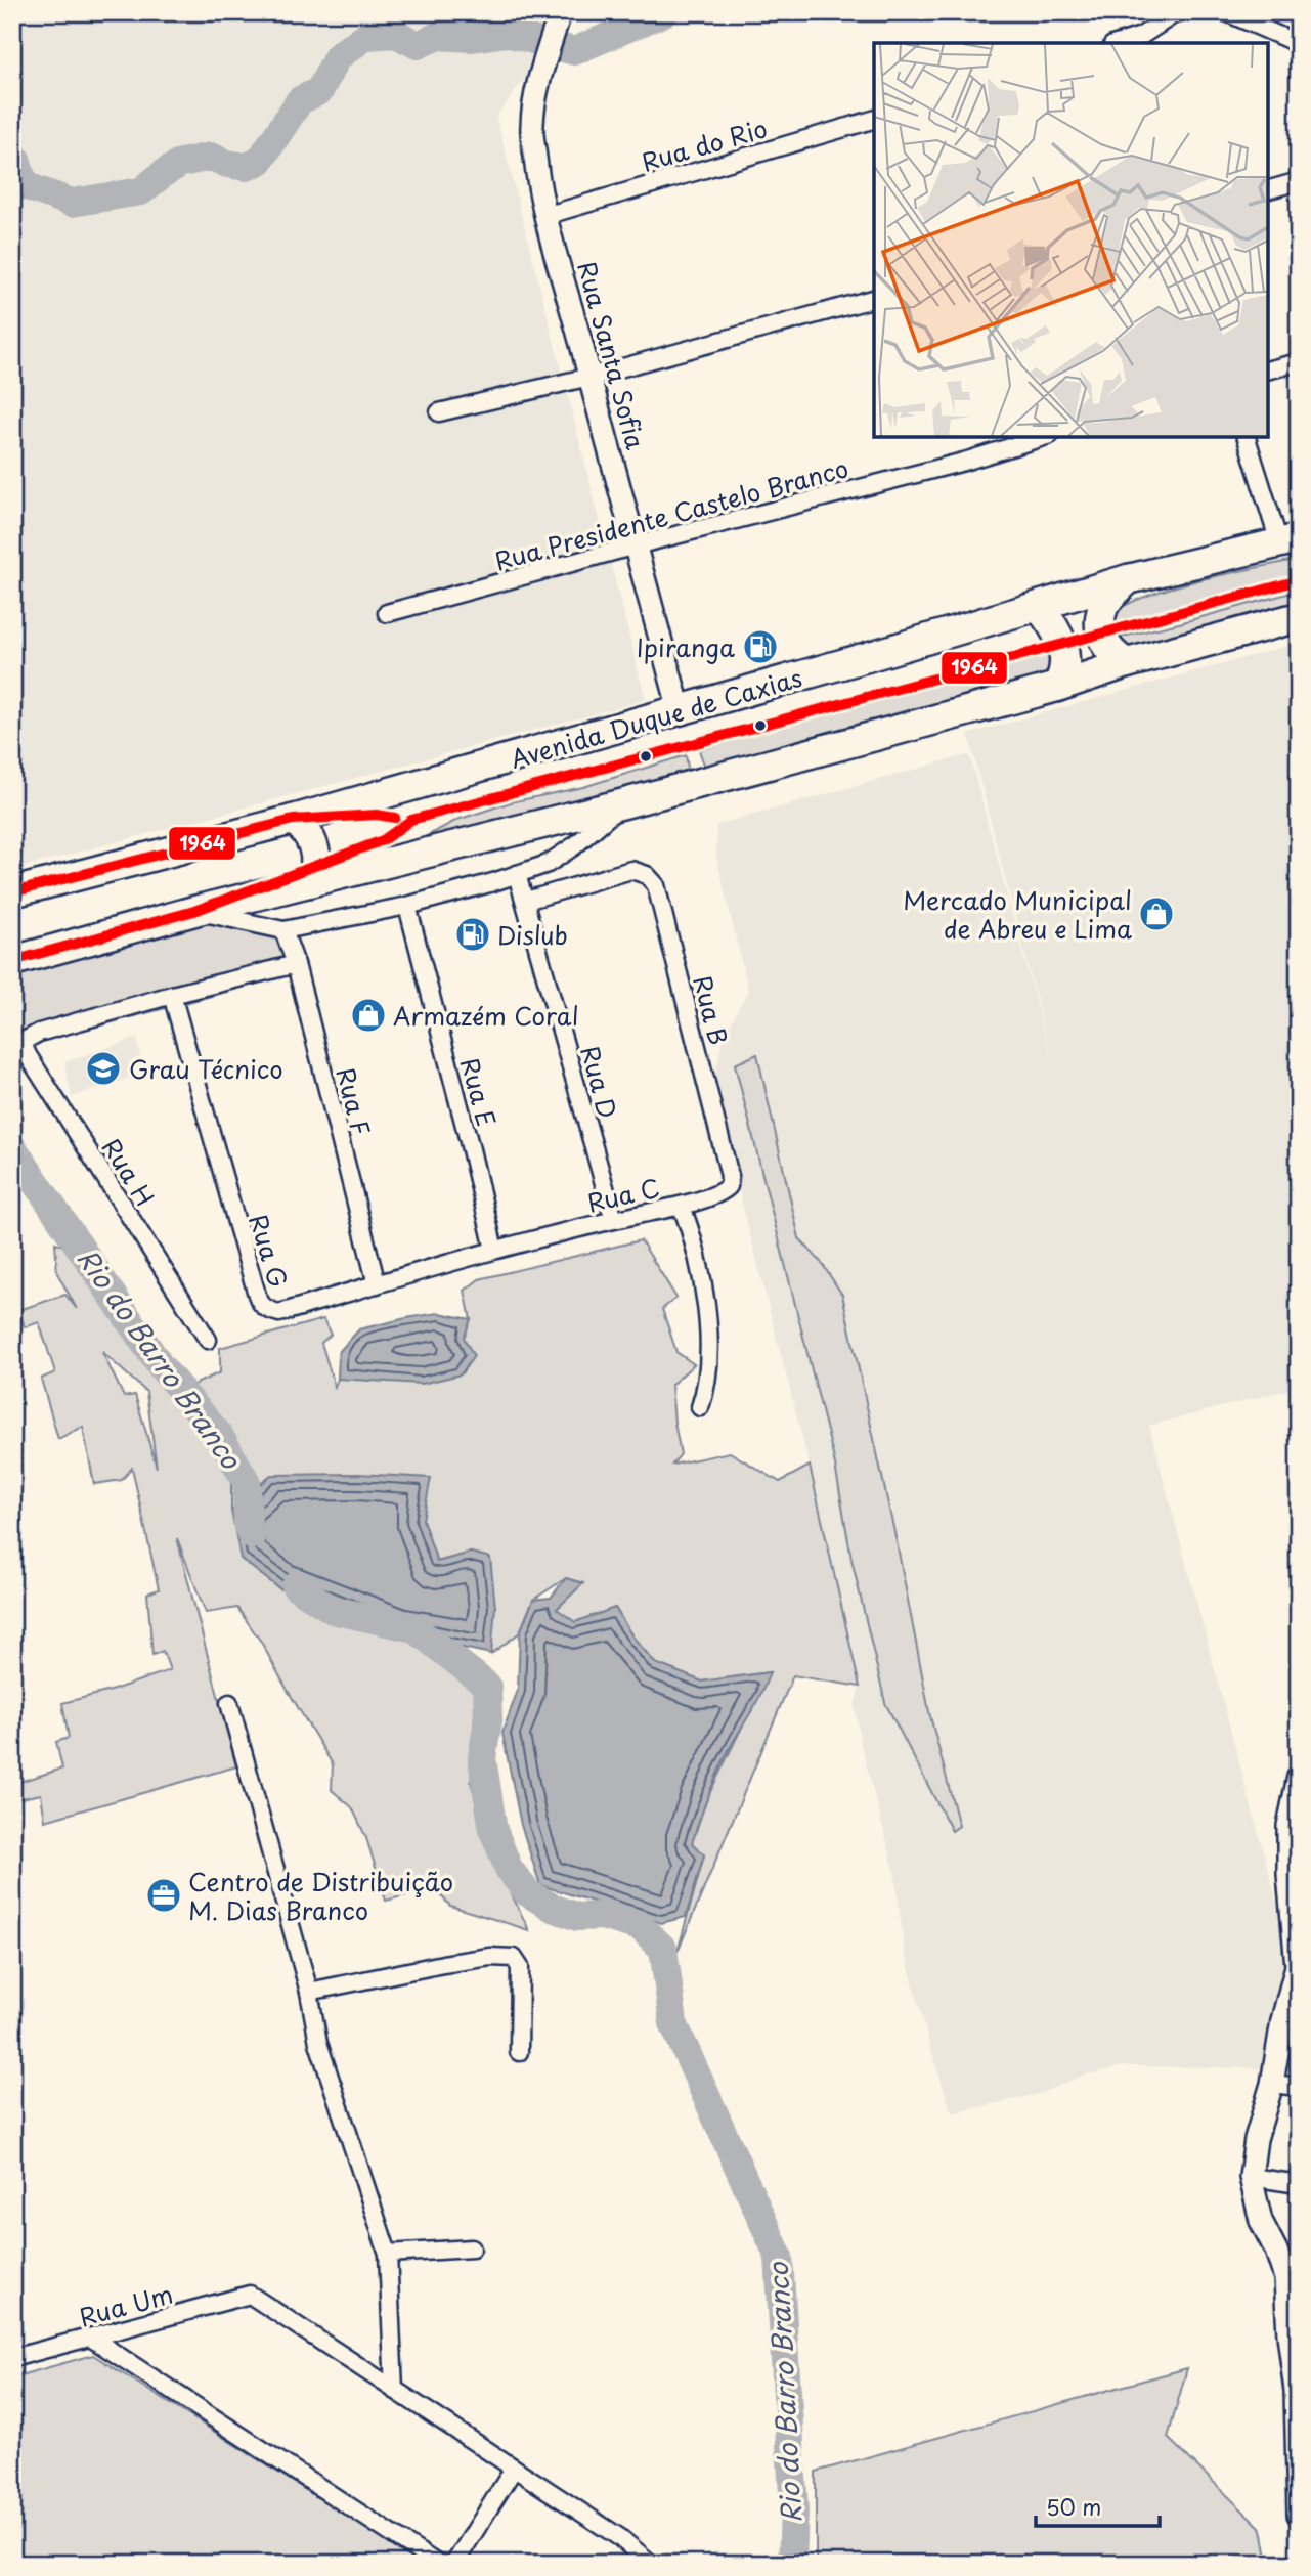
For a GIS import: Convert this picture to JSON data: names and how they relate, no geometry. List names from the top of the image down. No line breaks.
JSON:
{"streets":{"highway":["Avenida Duque de Caxias"],"street":["Rua do Rio","Rua Santa Sofia","Rua Presidente Castelo Branco","Rua B","Rua D","Rua E","Rua F","Rua H","Rua C","Rua G","Rua Um"]},"crossings":[["Rua do Rio","Rua Santa Sofia"],["Rua Santa Sofia","Rua Presidente Castelo Branco"],["Rua Santa Sofia","Avenida Duque de Caxias"],["Rua B","Rua D"],["Rua B","Rua C"],["Rua D","Rua C"],["Rua E","Rua G"],["Rua F","Rua G"],["Rua H","Rua G"],["Rua C","Rua G"]],"water":["Rio do Barro Branco"],"places":{"fuel station":["Ipiranga","Dislub"],"shop":["Mercado Municipal de Abreu e Lima","Armazém Coral"],"school or university":["Grau Técnico"],"office":["Centro de Distribuição M. Dias Branco"]},"lines":["transit line 1964"],"scale_bar":"50 m"}
